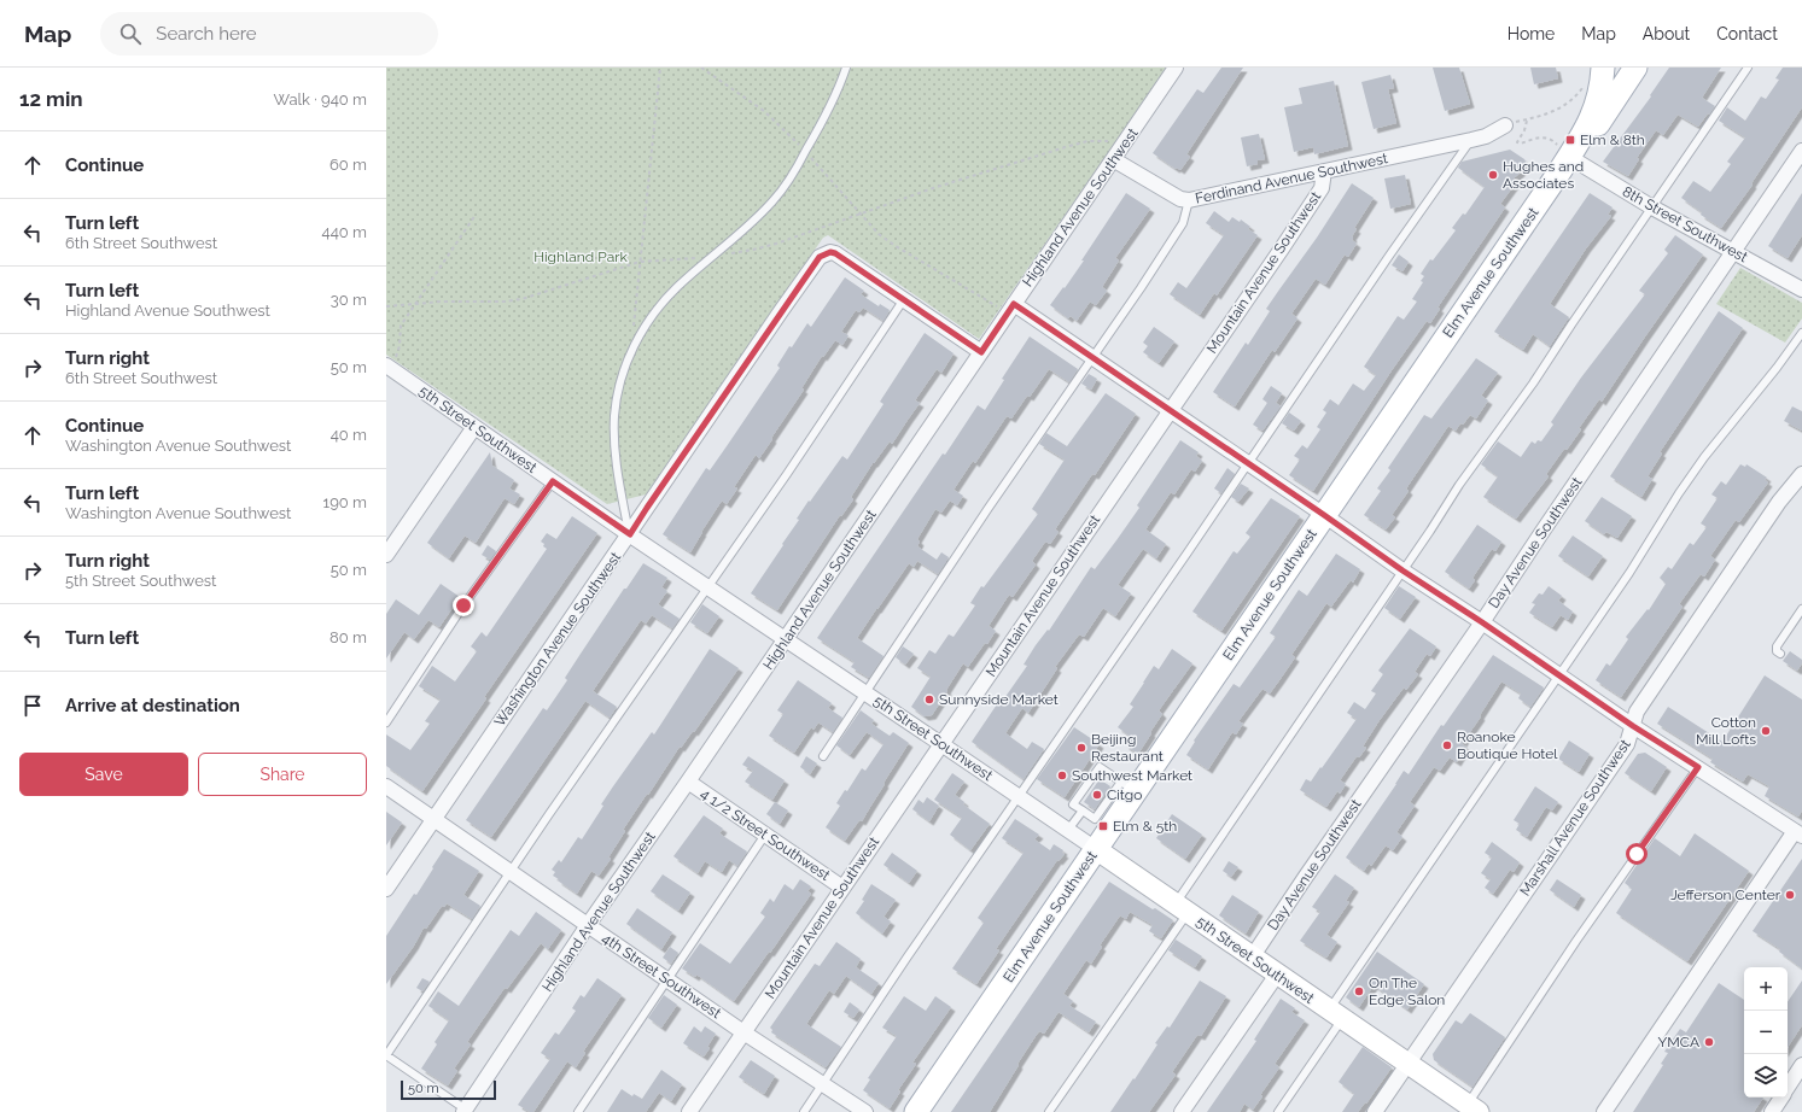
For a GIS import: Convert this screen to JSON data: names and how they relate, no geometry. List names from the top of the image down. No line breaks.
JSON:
{"streets":{"main road":["Elm Avenue Southwest"],"street":["Ferdinand Avenue Southwest","Highland Avenue Southwest","8th Street Southwest","Mountain Avenue Southwest","5th Street Southwest","Day Avenue Southwest","Washington Avenue Southwest","Marshall Avenue Southwest","4 1/2 Street Southwest","4th Street Southwest"]},"crossings":[["Ferdinand Avenue Southwest","Highland Avenue Southwest"],["Ferdinand Avenue Southwest","Mountain Avenue Southwest"],["Highland Avenue Southwest","5th Street Southwest"],["Highland Avenue Southwest","Washington Avenue Southwest"],["Highland Avenue Southwest","4 1/2 Street Southwest"],["Highland Avenue Southwest","4th Street Southwest"],["8th Street Southwest","Elm Avenue Southwest"],["8th Street Southwest","Day Avenue Southwest"],["Mountain Avenue Southwest","5th Street Southwest"],["Mountain Avenue Southwest","4 1/2 Street Southwest"],["Mountain Avenue Southwest","4th Street Southwest"],["Elm Avenue Southwest","5th Street Southwest"],["5th Street Southwest","Day Avenue Southwest"],["5th Street Southwest","Washington Avenue Southwest"],["5th Street Southwest","Marshall Avenue Southwest"],["Washington Avenue Southwest","4th Street Southwest"]],"parks":["Highland Park"],"places":{"transit":["Elm & 8th","Elm & 5th"],"other":["Hughes and Associates","Sunnyside Market","Cotton Mill Lofts","Roanoke Boutique Hotel","Beijing Restaurant","Southwest Market","Citgo","Jefferson Center","On The Edge Salon","YMCA"]},"scale_bar":"50 m","page":{"header":"Map","search":"Search here","nav":["Home","Map","About","Contact"],"heading":["12 min","Walk · 940 m"],"list":[["Continue","60 m"],["Turn left","6th Street Southwest","440 m"],["Turn left","Highland Avenue Southwest","30 m"],["Turn right","6th Street Southwest","50 m"],["Continue","Washington Avenue Southwest","40 m"],["Turn left","Washington Avenue Southwest","190 m"],["Turn right","5th Street Southwest","50 m"],["Turn left","80 m"],"Arrive at destination"],"buttons":["Save","Share"],"map_buttons":["+","−"],"scale":"50 m"}}
